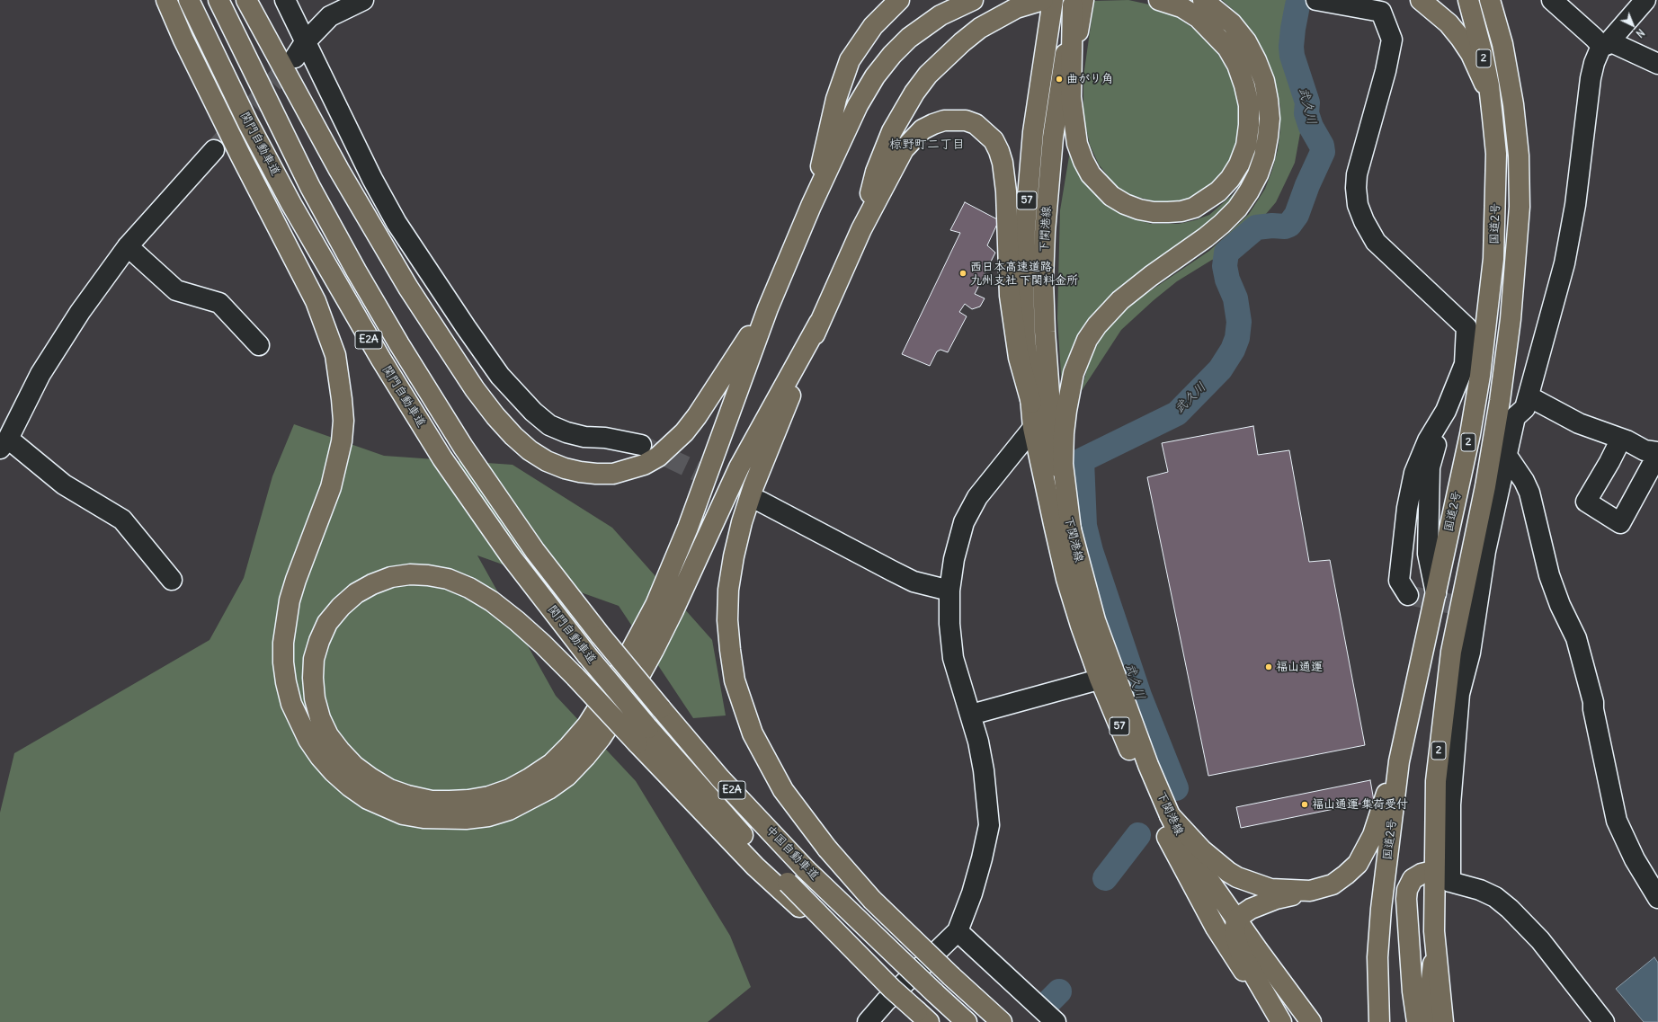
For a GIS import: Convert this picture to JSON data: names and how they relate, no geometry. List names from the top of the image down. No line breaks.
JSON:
{"streets":{"main road":["2","関門自動車道","57","国道2号","下関港線","E2A","中国自動車道"]},"crossings":[["関門自動車道","中国自動車道"]],"districts":["椋野町二丁目"],"water":["武久川"],"places":["曲がり角","西日本高速道路 九州支社 下関料金所","福山通運","福山通運 集荷受付"],"north":"bottom right"}
